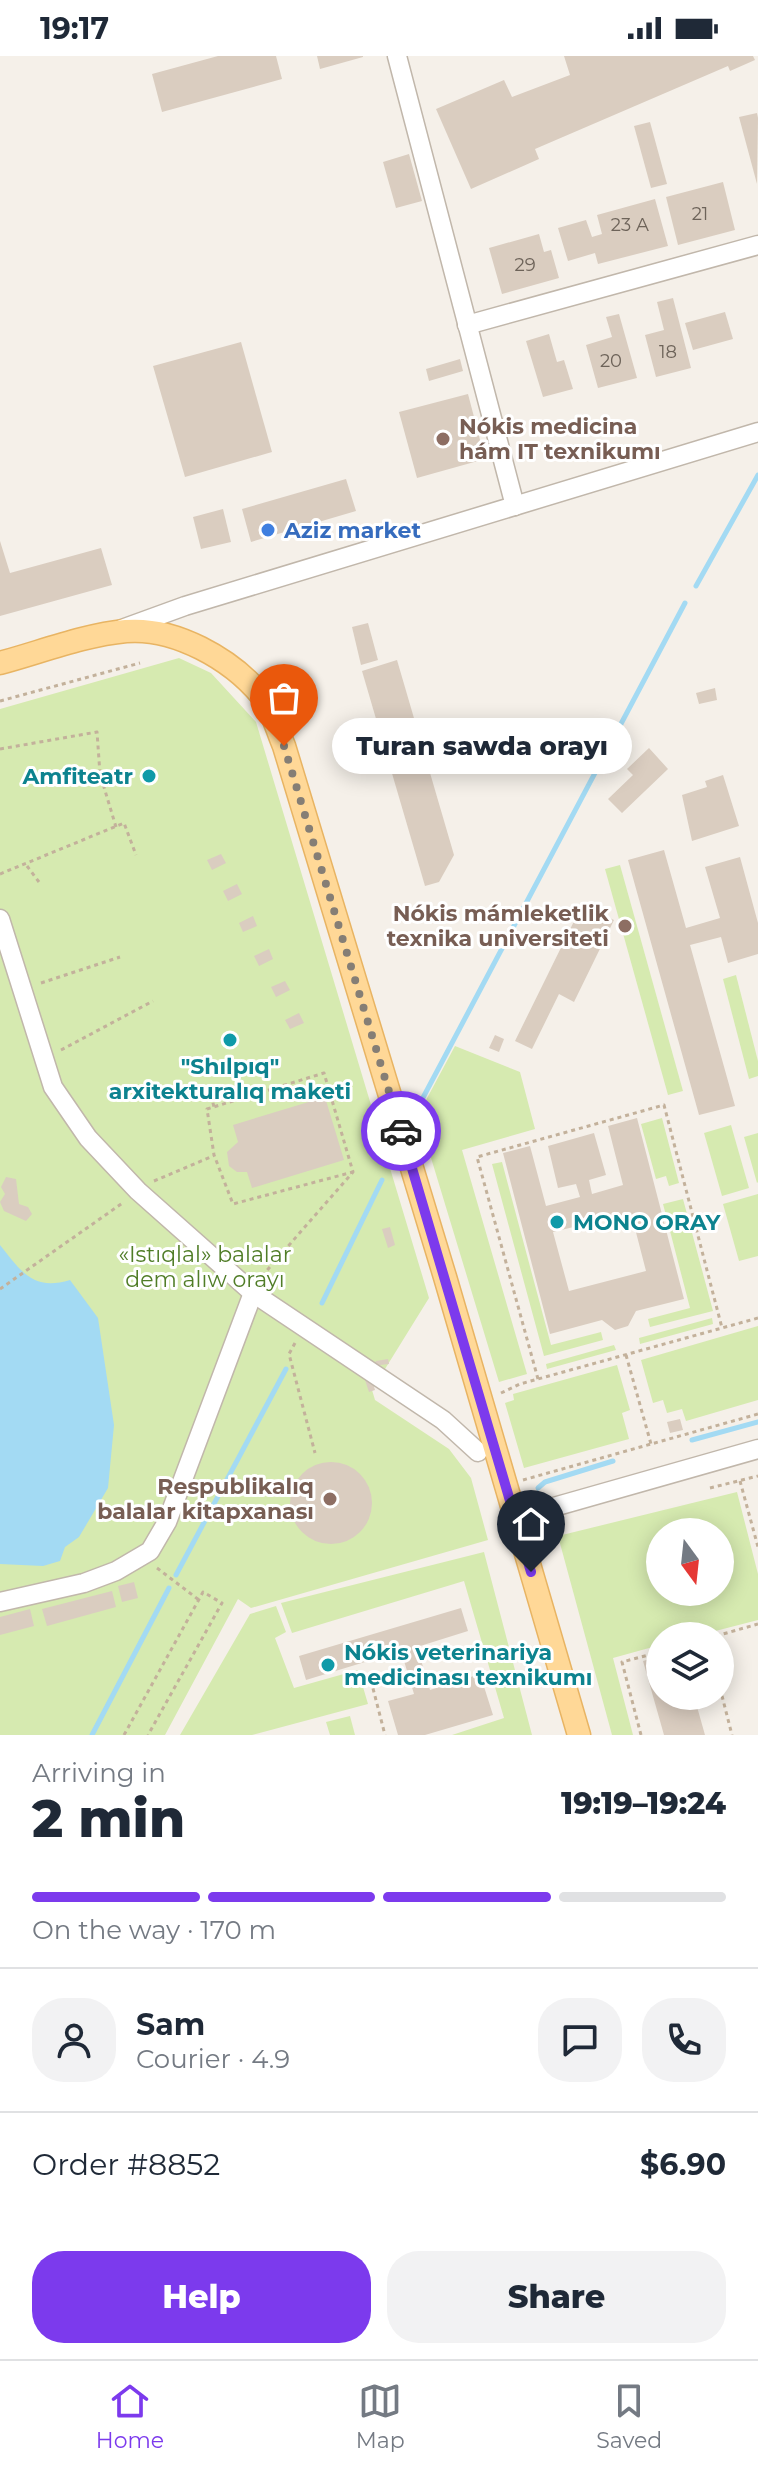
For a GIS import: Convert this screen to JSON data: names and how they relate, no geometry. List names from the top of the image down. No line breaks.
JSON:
{"parks":["«Istıqlal» balalar dem alıw orayı"],"places":["Nókis medicina hám IT texnikumı","Aziz market","Turan sawda orayı","Amfiteatr","Nókis mámleketlik texnika universiteti","\"Shılpıq\" arxitekturalıq maketi","MONO ORAY","Respublikalıq balalar kitapxanası","Nókis veterinariya medicinası texnikumı"],"house_numbers":["21","23 А","29","18","20"],"north":"bottom","page":{"status":"19:17","bubble":"Turan sawda orayı","heading":["2 min","Arriving in","19:19–19:24"],"panel":["Sam","Courier · 4.9","Order #8852","$6.90"],"bar":"On the way · 170 m","buttons":["Help","Share"],"tabs":["Home","Map","Saved"]}}
